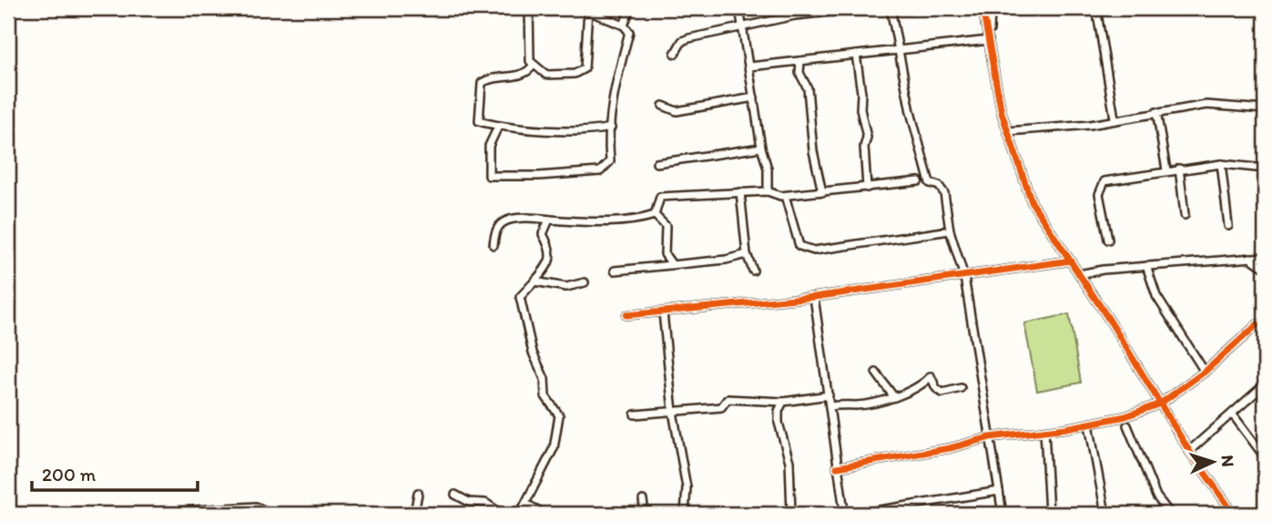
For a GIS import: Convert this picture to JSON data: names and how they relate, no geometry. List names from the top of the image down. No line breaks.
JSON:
{"scale_bar":"200 m","north":"right"}
